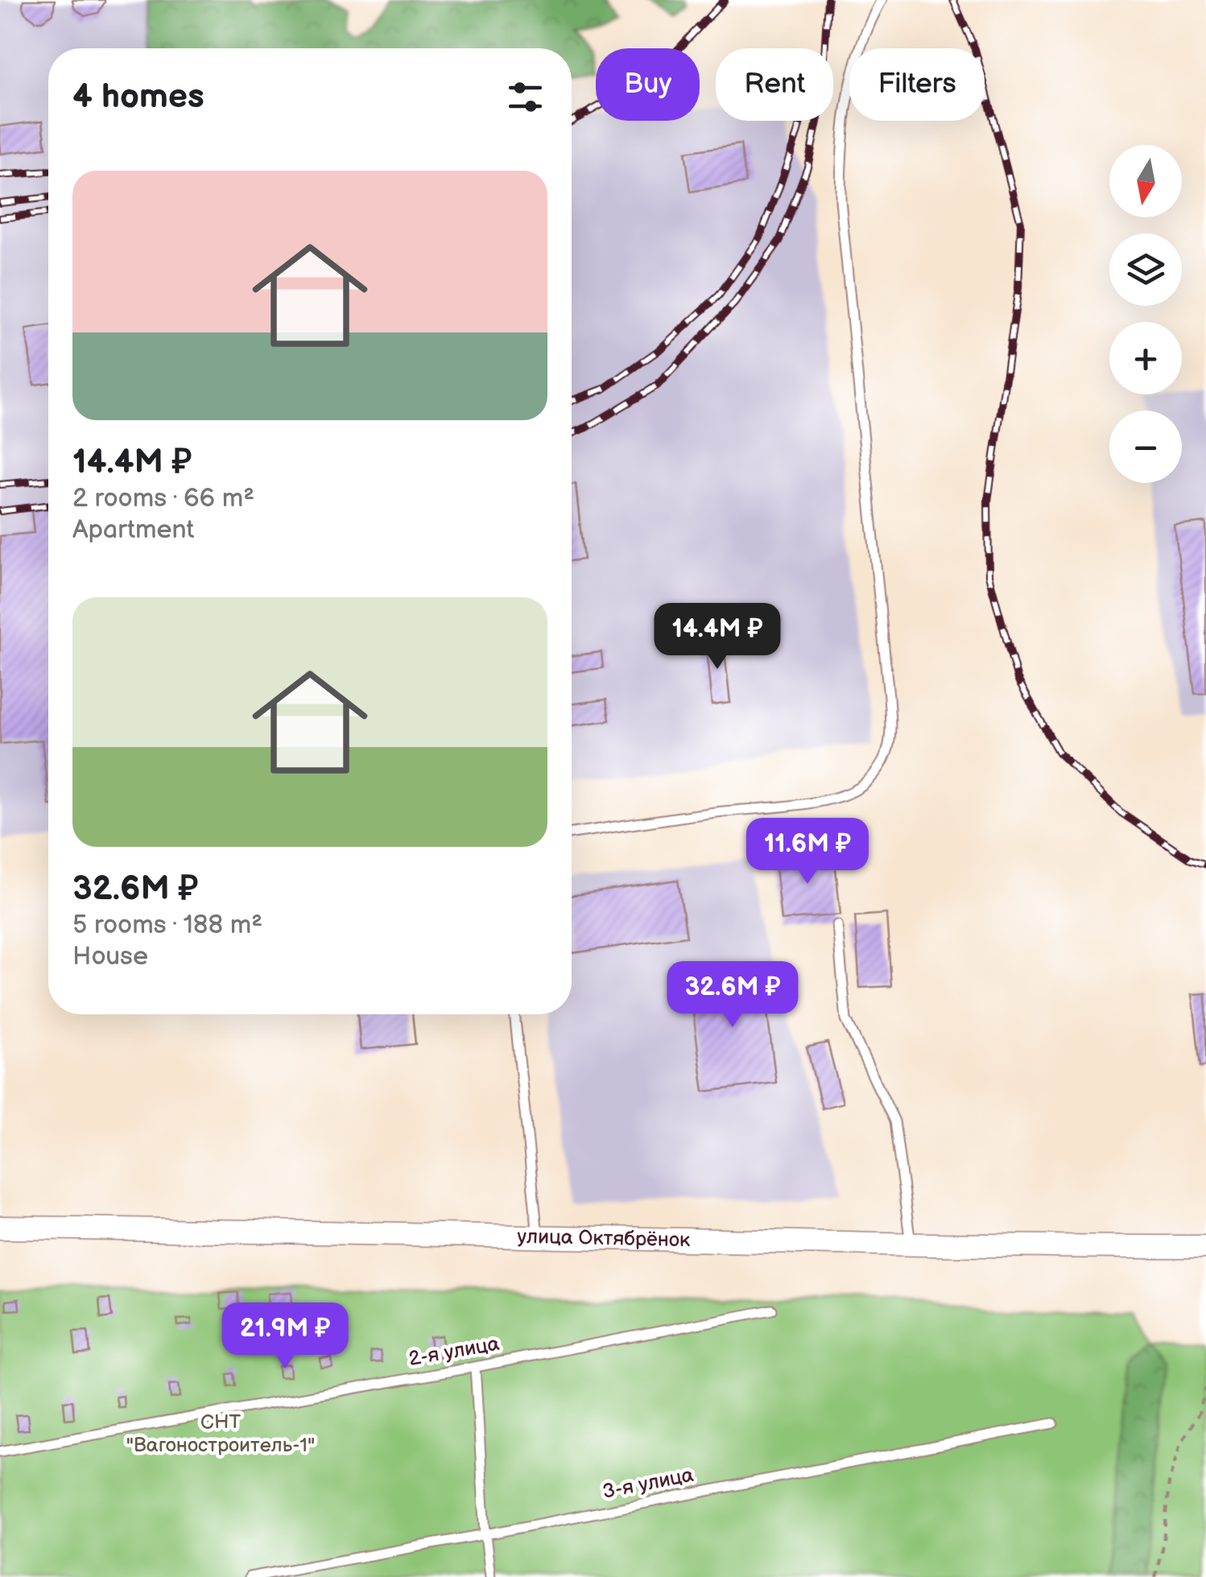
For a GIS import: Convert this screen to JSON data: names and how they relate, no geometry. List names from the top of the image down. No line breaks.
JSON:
{"streets":{"street":["улица Октябрёнок"],"lane":["2-я улица","3-я улица"]},"parks":["СНТ \"Вагоностроитель-1\""],"north":"bottom","page":{"chip":["Buy","Rent","Filters"],"heading":"4 homes","map_buttons":["+","−"],"list":[{"name":"14.4M ₽","note":"2 rooms · 66 m² · Apartment"},{"name":"32.6M ₽","note":"5 rooms · 188 m² · House"}],"price":["14.4M ₽","11.6M ₽","32.6M ₽","21.9M ₽"]}}
